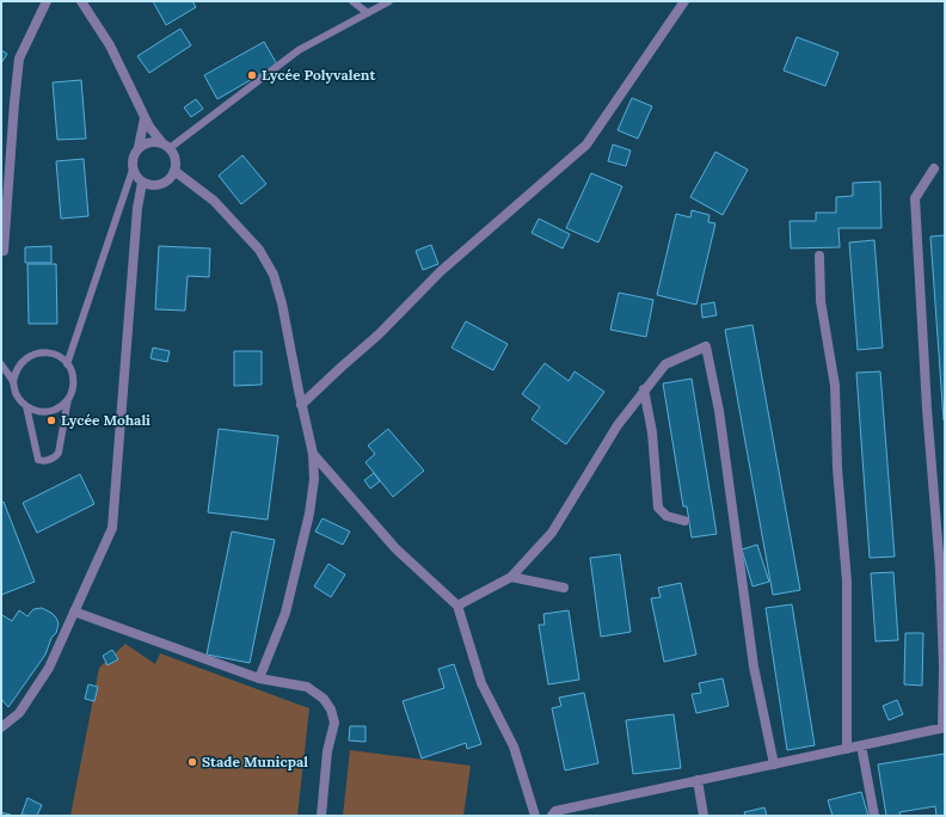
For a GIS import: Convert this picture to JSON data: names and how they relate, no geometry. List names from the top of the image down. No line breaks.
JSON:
{"places":["Lycée Polyvalent","Lycée Mohali","Stade Municpal"]}
